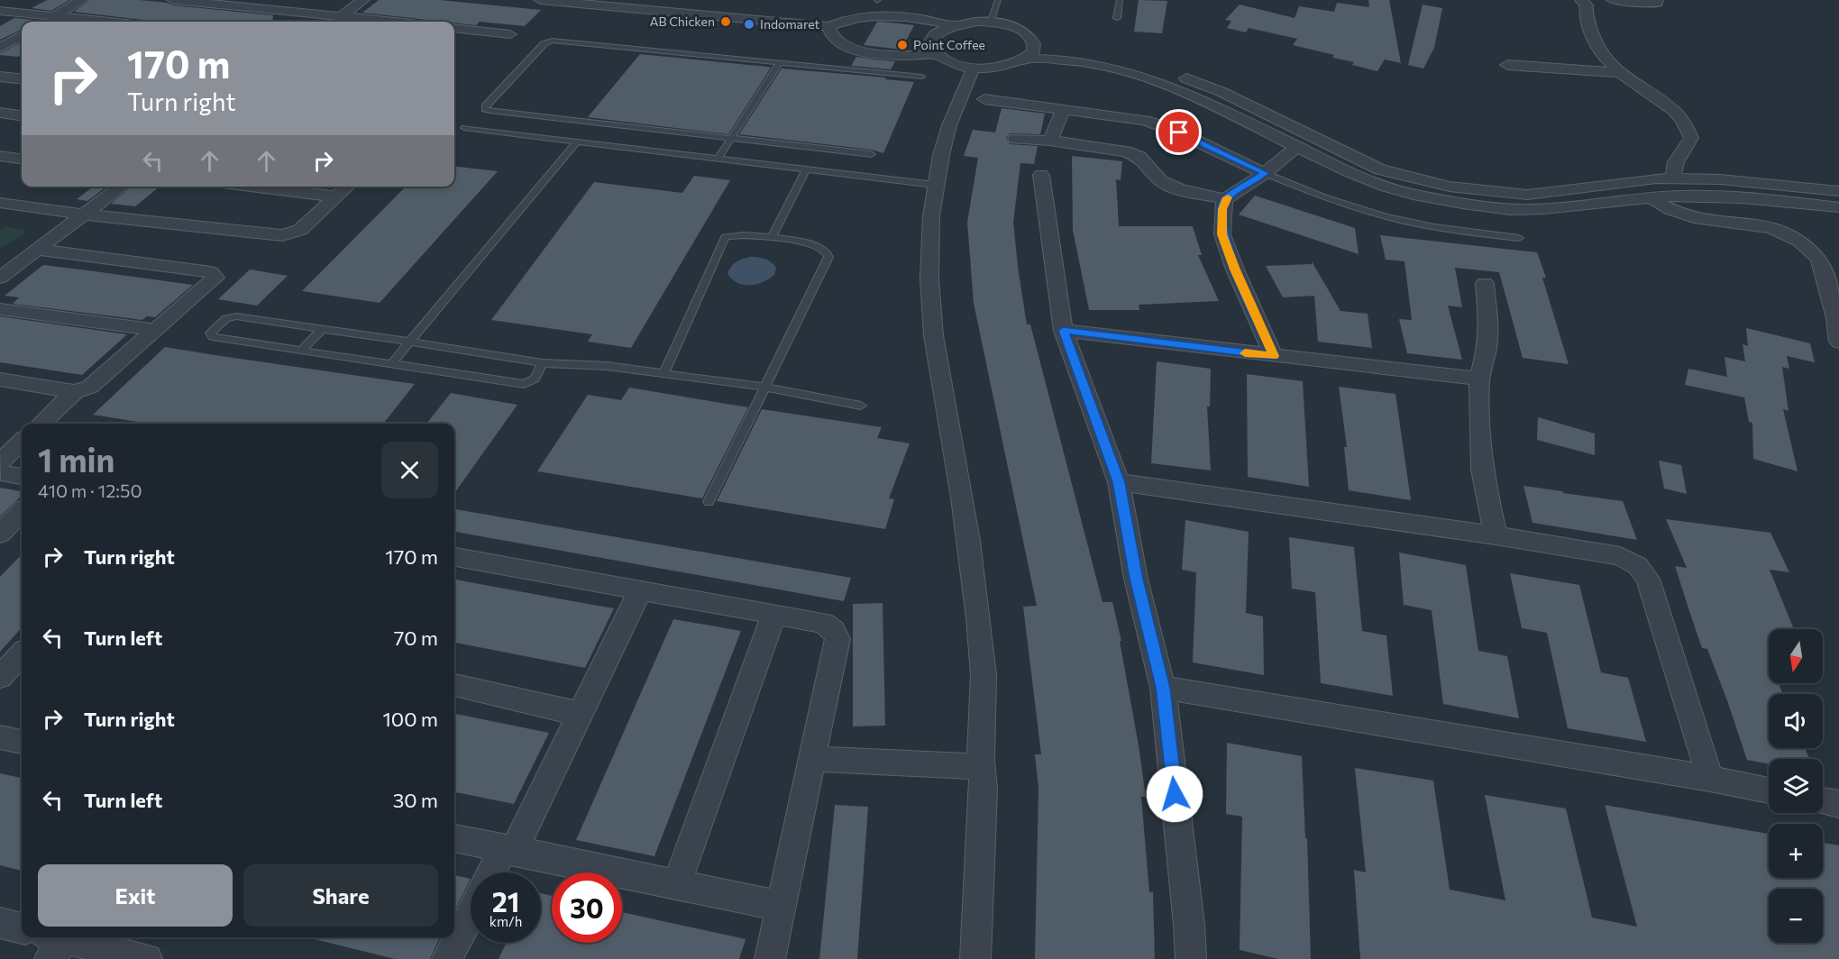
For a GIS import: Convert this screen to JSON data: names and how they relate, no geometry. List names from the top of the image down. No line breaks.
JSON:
{"places":["AB Chicken","Indomaret","Point Coffee"],"north":"bottom","page":{"turn":["170 m","Turn right"],"heading":["1 min","410 m · 12:50"],"list":[{"name":"Turn right","value":"170 m"},{"name":"Turn left","value":"70 m"},{"name":"Turn right","value":"100 m"},{"name":"Turn left","value":"30 m"}],"map_buttons":["+","−"],"buttons":["Exit","Share"],"speed":"21 km/h","limit":"30"}}
